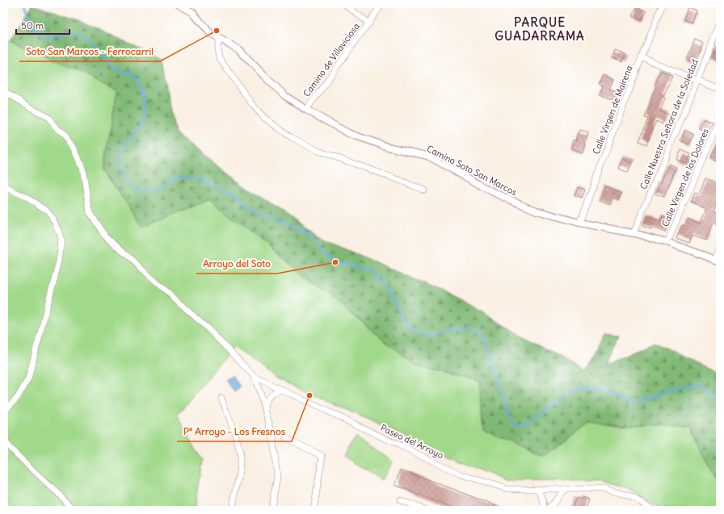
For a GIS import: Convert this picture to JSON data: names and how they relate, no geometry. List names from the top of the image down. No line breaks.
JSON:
{"streets":{"street":["Camino de Villaviciosa","Calle Virgen de Mairena","Calle Nuestra Señora de la Soledad","Camino Soto San Marcos","Calle Virgen de los Dolores","Paseo del Arroyo"]},"crossings":[["Camino de Villaviciosa","Camino Soto San Marcos"],["Calle Virgen de Mairena","Camino Soto San Marcos"],["Calle Nuestra Señora de la Soledad","Camino Soto San Marcos"],["Camino Soto San Marcos","Calle Virgen de los Dolores"]],"districts":["PARQUE GUADARRAMA"],"places":["Soto San Marcos - Ferrocarril","Arroyo del Soto","Pº Arroyo - Los Fresnos"],"scale_bar":"50 m"}
